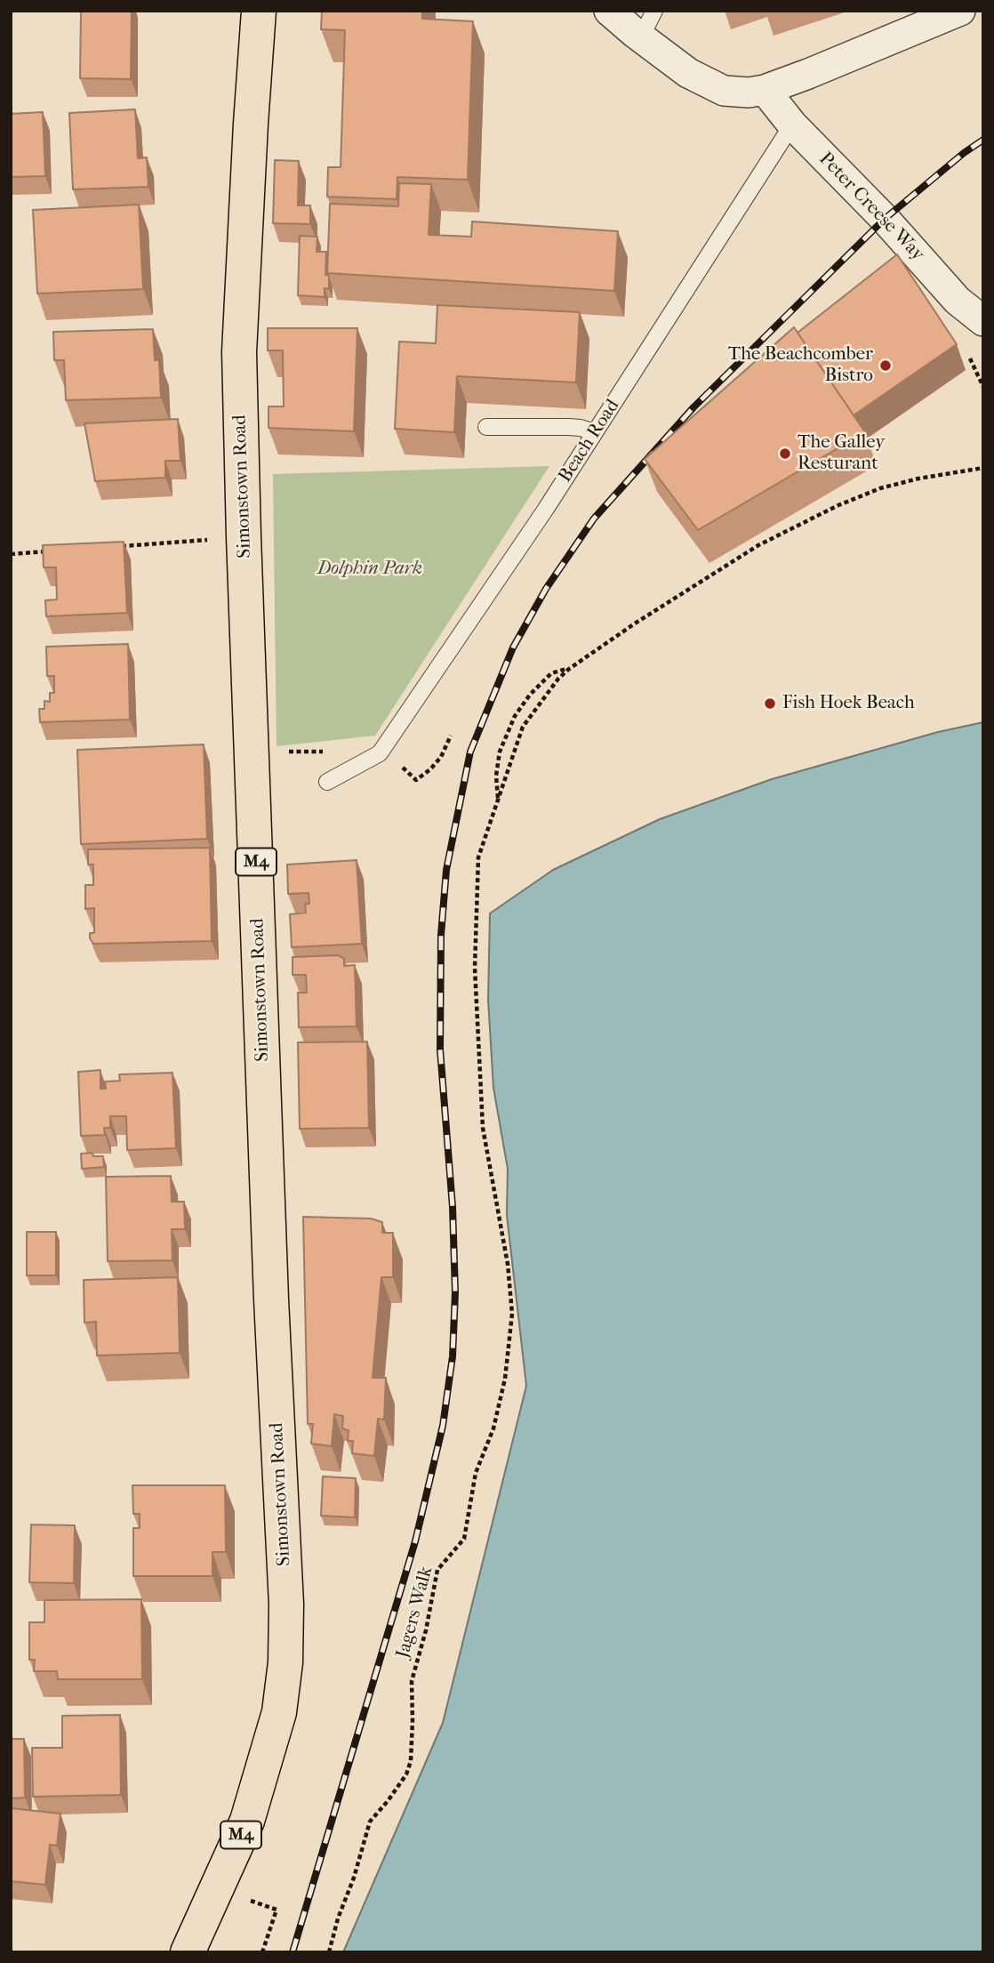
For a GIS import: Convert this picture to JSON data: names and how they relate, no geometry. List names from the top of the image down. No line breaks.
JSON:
{"streets":{"main road":["Simonstown Road","M4"],"street":["Peter Creese Way"],"lane":["Beach Road"],"path":["Jagers Walk"]},"crossings":[["Peter Creese Way","Beach Road"]],"parks":["Dolphin Park"],"places":["The Beachcomber Bistro","The Galley Resturant","Fish Hoek Beach"]}
